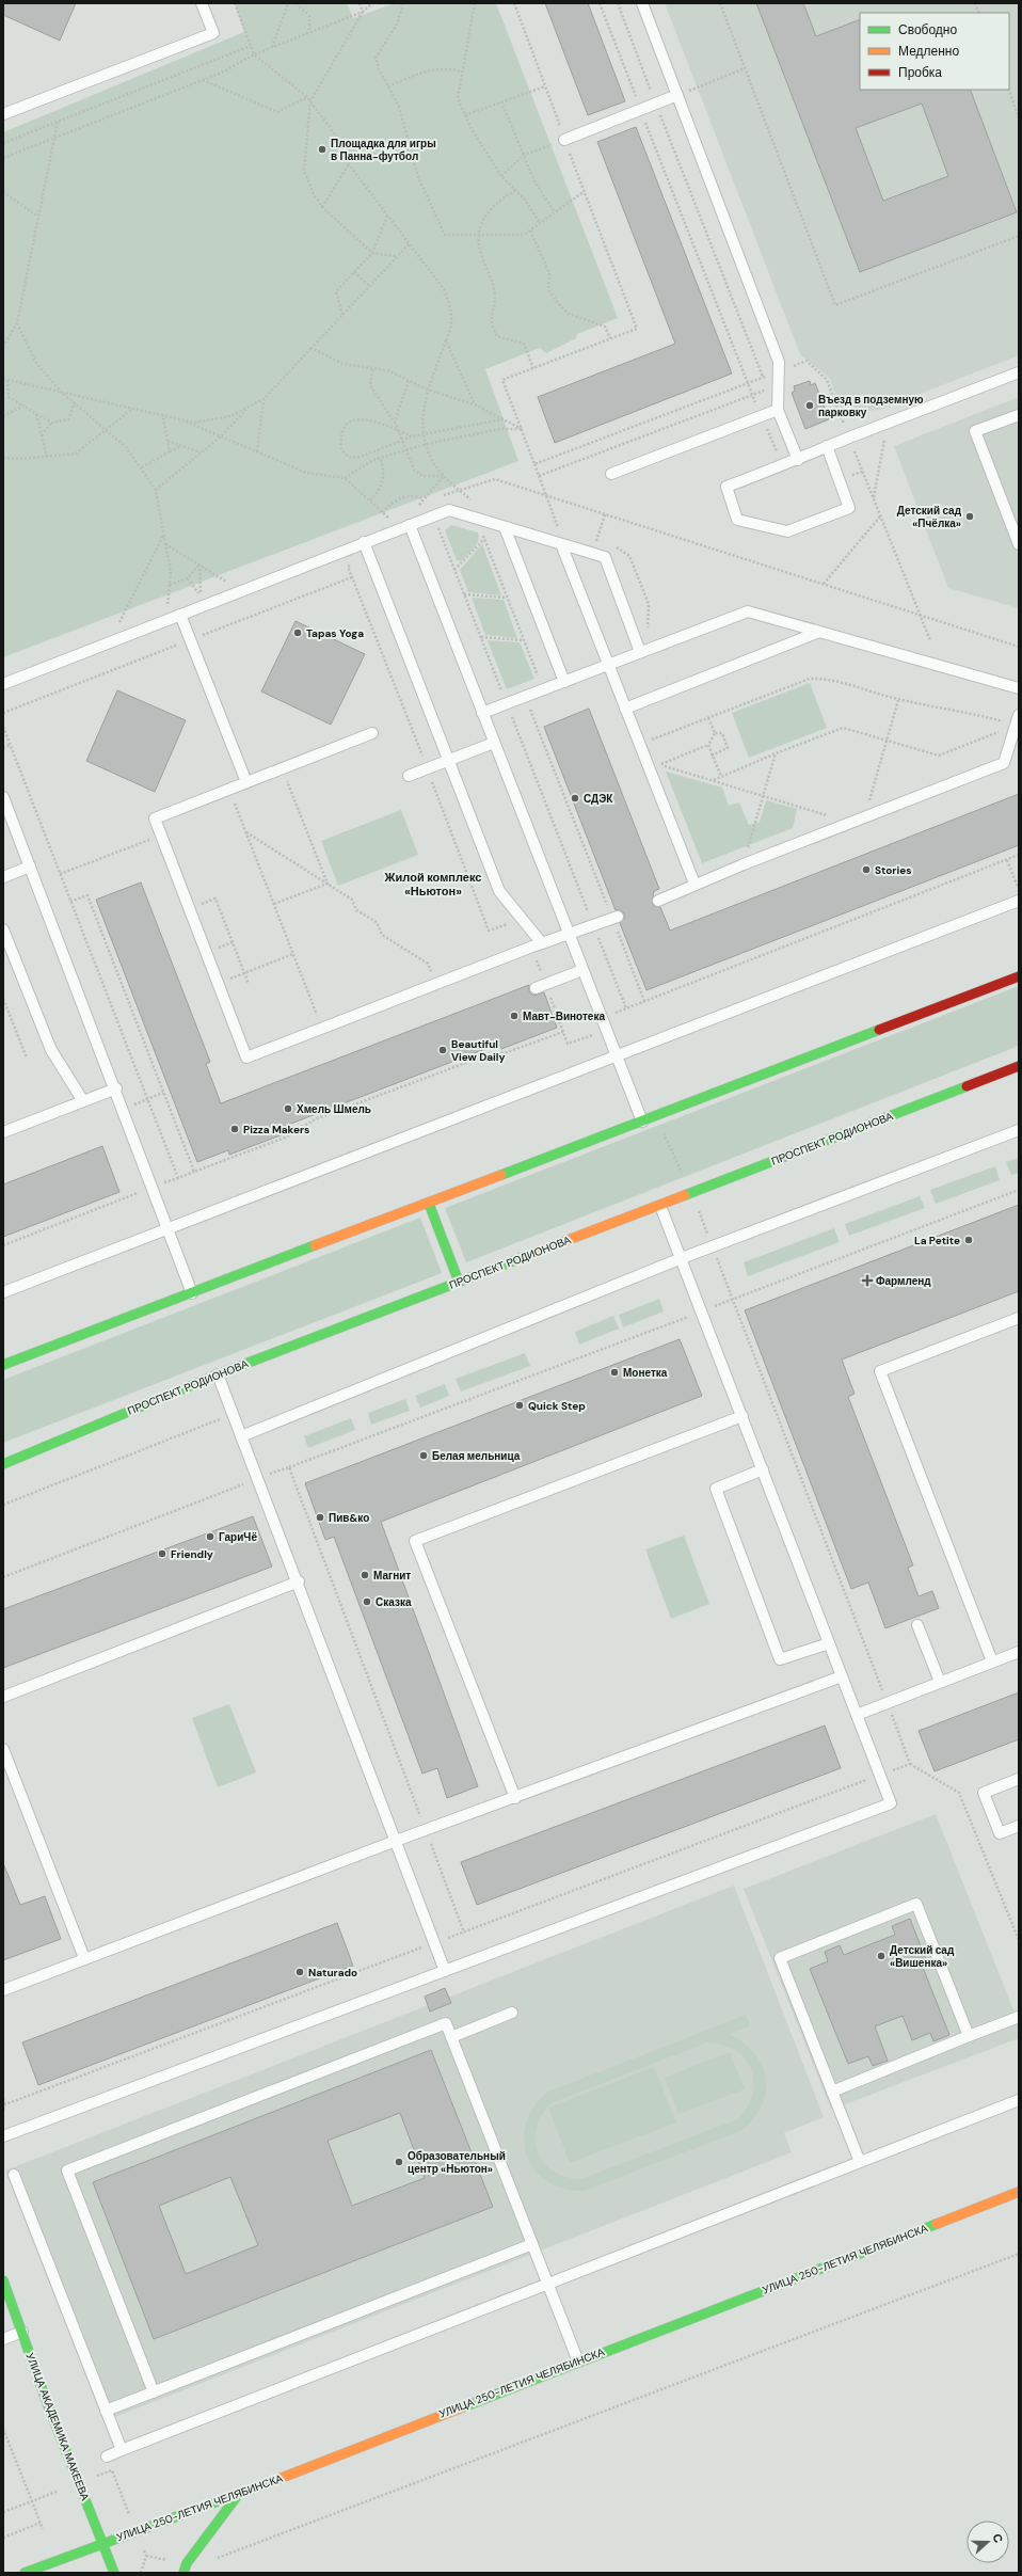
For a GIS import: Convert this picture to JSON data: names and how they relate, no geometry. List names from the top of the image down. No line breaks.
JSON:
{"streets":{"street":["ПРОСПЕКТ РОДИОНОВА","УЛИЦА 250-ЛЕТИЯ ЧЕЛЯБИНСКА","УЛИЦА АКАДЕМИКА МАКЕЕВА"]},"crossings":[["УЛИЦА 250-ЛЕТИЯ ЧЕЛЯБИНСКА","УЛИЦА АКАДЕМИКА МАКЕЕВА"]],"districts":["Жилой комплекс «Ньютон»"],"places":{"other":["Площадка для игры в Панна-футбол","Въезд в подземную парковку","Детский сад «Пчёлка»","Tapas Yoga","СДЭК","Stories","Мавт-Винотека","Beautiful View Daily","Хмель Шмель","Pizza Makers","La Petite","Монетка","Quick Step","Белая мельница","Пив&ко","ГариЧё","Friendly","Магнит","Сказка","Детский сад «Вишенка»","Naturado","Образовательный центр «Ньютон»"],"health":["Фармленд"]},"legend":["Свободно","Медленно","Пробка"],"north":"right"}
